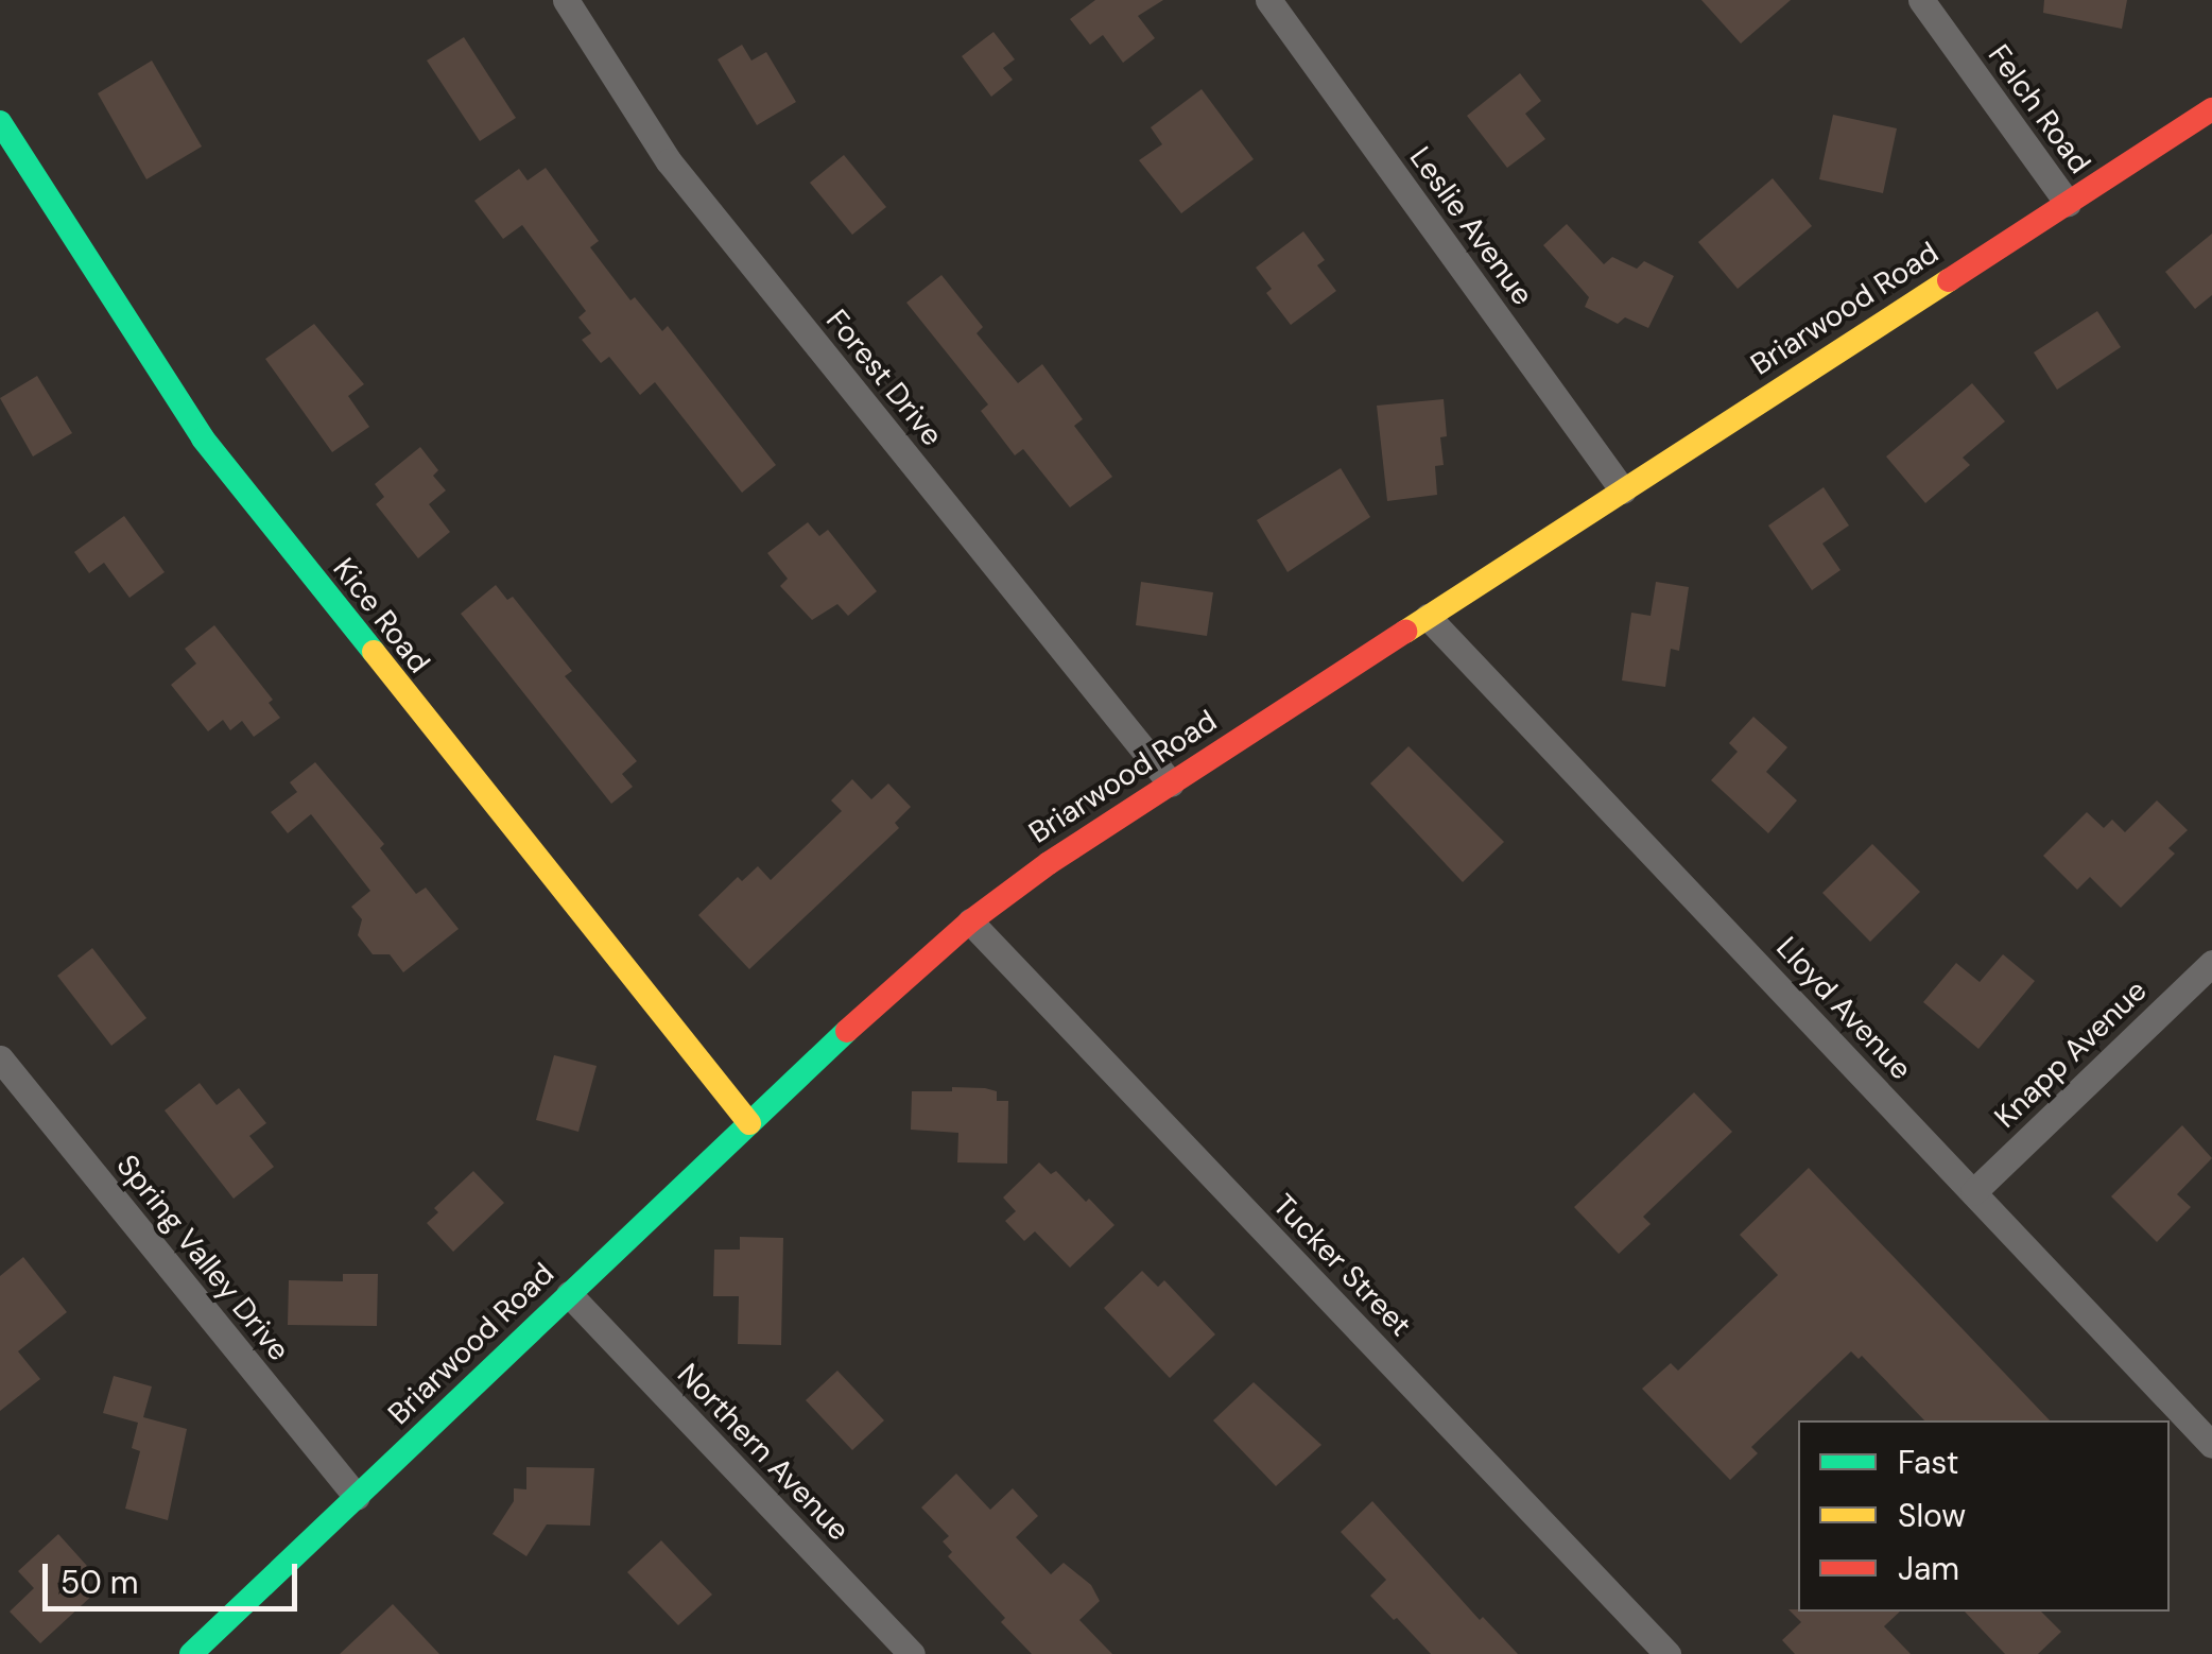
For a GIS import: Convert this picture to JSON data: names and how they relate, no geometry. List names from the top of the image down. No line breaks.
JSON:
{"streets":{"street":["Felch Road","Leslie Avenue","Briarwood Road","Forest Drive","Kice Road","Lloyd Avenue","Knapp Avenue","Spring Valley Drive","Tucker Street","Northern Avenue"]},"crossings":[["Felch Road","Briarwood Road"],["Leslie Avenue","Briarwood Road"],["Briarwood Road","Forest Drive"],["Briarwood Road","Kice Road"],["Briarwood Road","Lloyd Avenue"],["Briarwood Road","Spring Valley Drive"],["Briarwood Road","Tucker Street"],["Briarwood Road","Northern Avenue"],["Lloyd Avenue","Knapp Avenue"]],"legend":["Fast","Slow","Jam"],"scale_bar":"50 m"}
